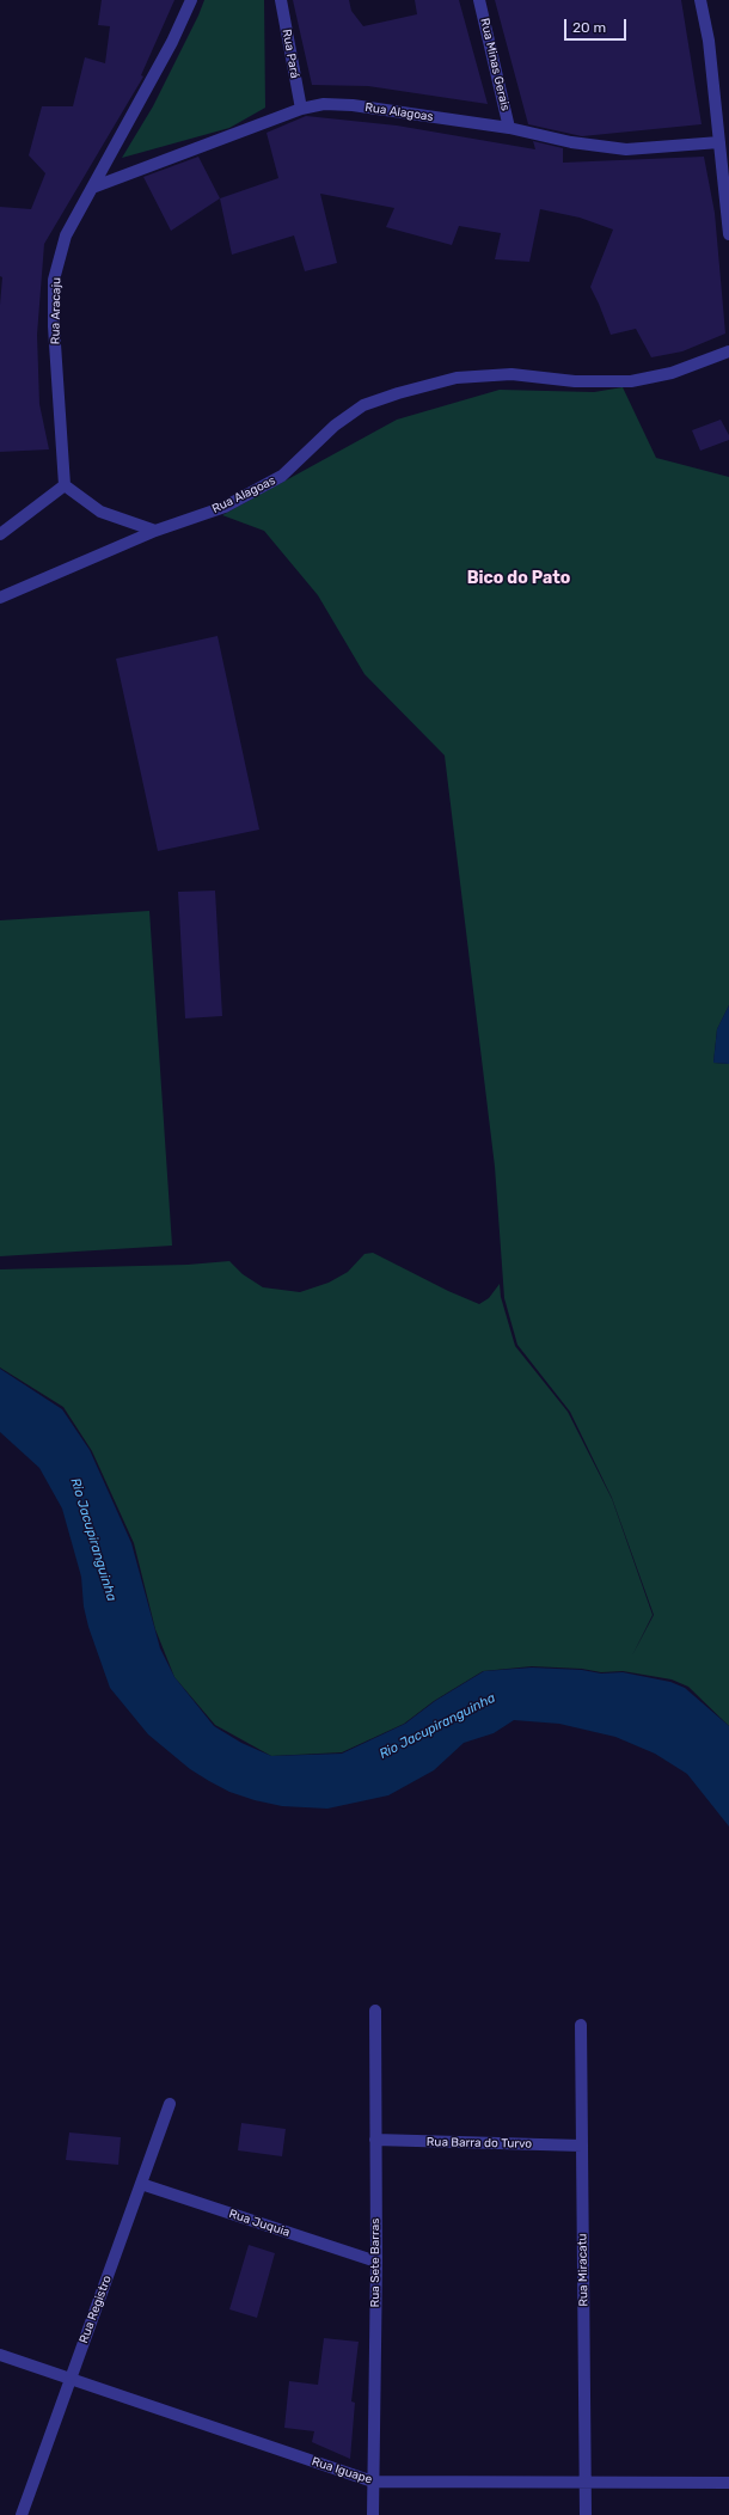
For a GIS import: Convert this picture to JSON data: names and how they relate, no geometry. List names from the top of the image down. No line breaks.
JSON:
{"streets":{"street":["Rua Pará","Rua Minas Gerais","Rua Alagoas","Rua Aracaju","Rua Barra do Turvo","Rua Juquia","Rua Sete Barras","Rua Miracatu","Rua Registro","Rua Iguape"]},"crossings":[["Rua Pará","Rua Alagoas"],["Rua Minas Gerais","Rua Alagoas"],["Rua Alagoas","Rua Aracaju"],["Rua Barra do Turvo","Rua Sete Barras"],["Rua Barra do Turvo","Rua Miracatu"],["Rua Juquia","Rua Sete Barras"],["Rua Juquia","Rua Registro"],["Rua Sete Barras","Rua Iguape"],["Rua Miracatu","Rua Iguape"],["Rua Registro","Rua Iguape"]],"districts":["Bico do Pato"],"water":["Rio Jacupiranguinha"],"scale_bar":"20 m"}
